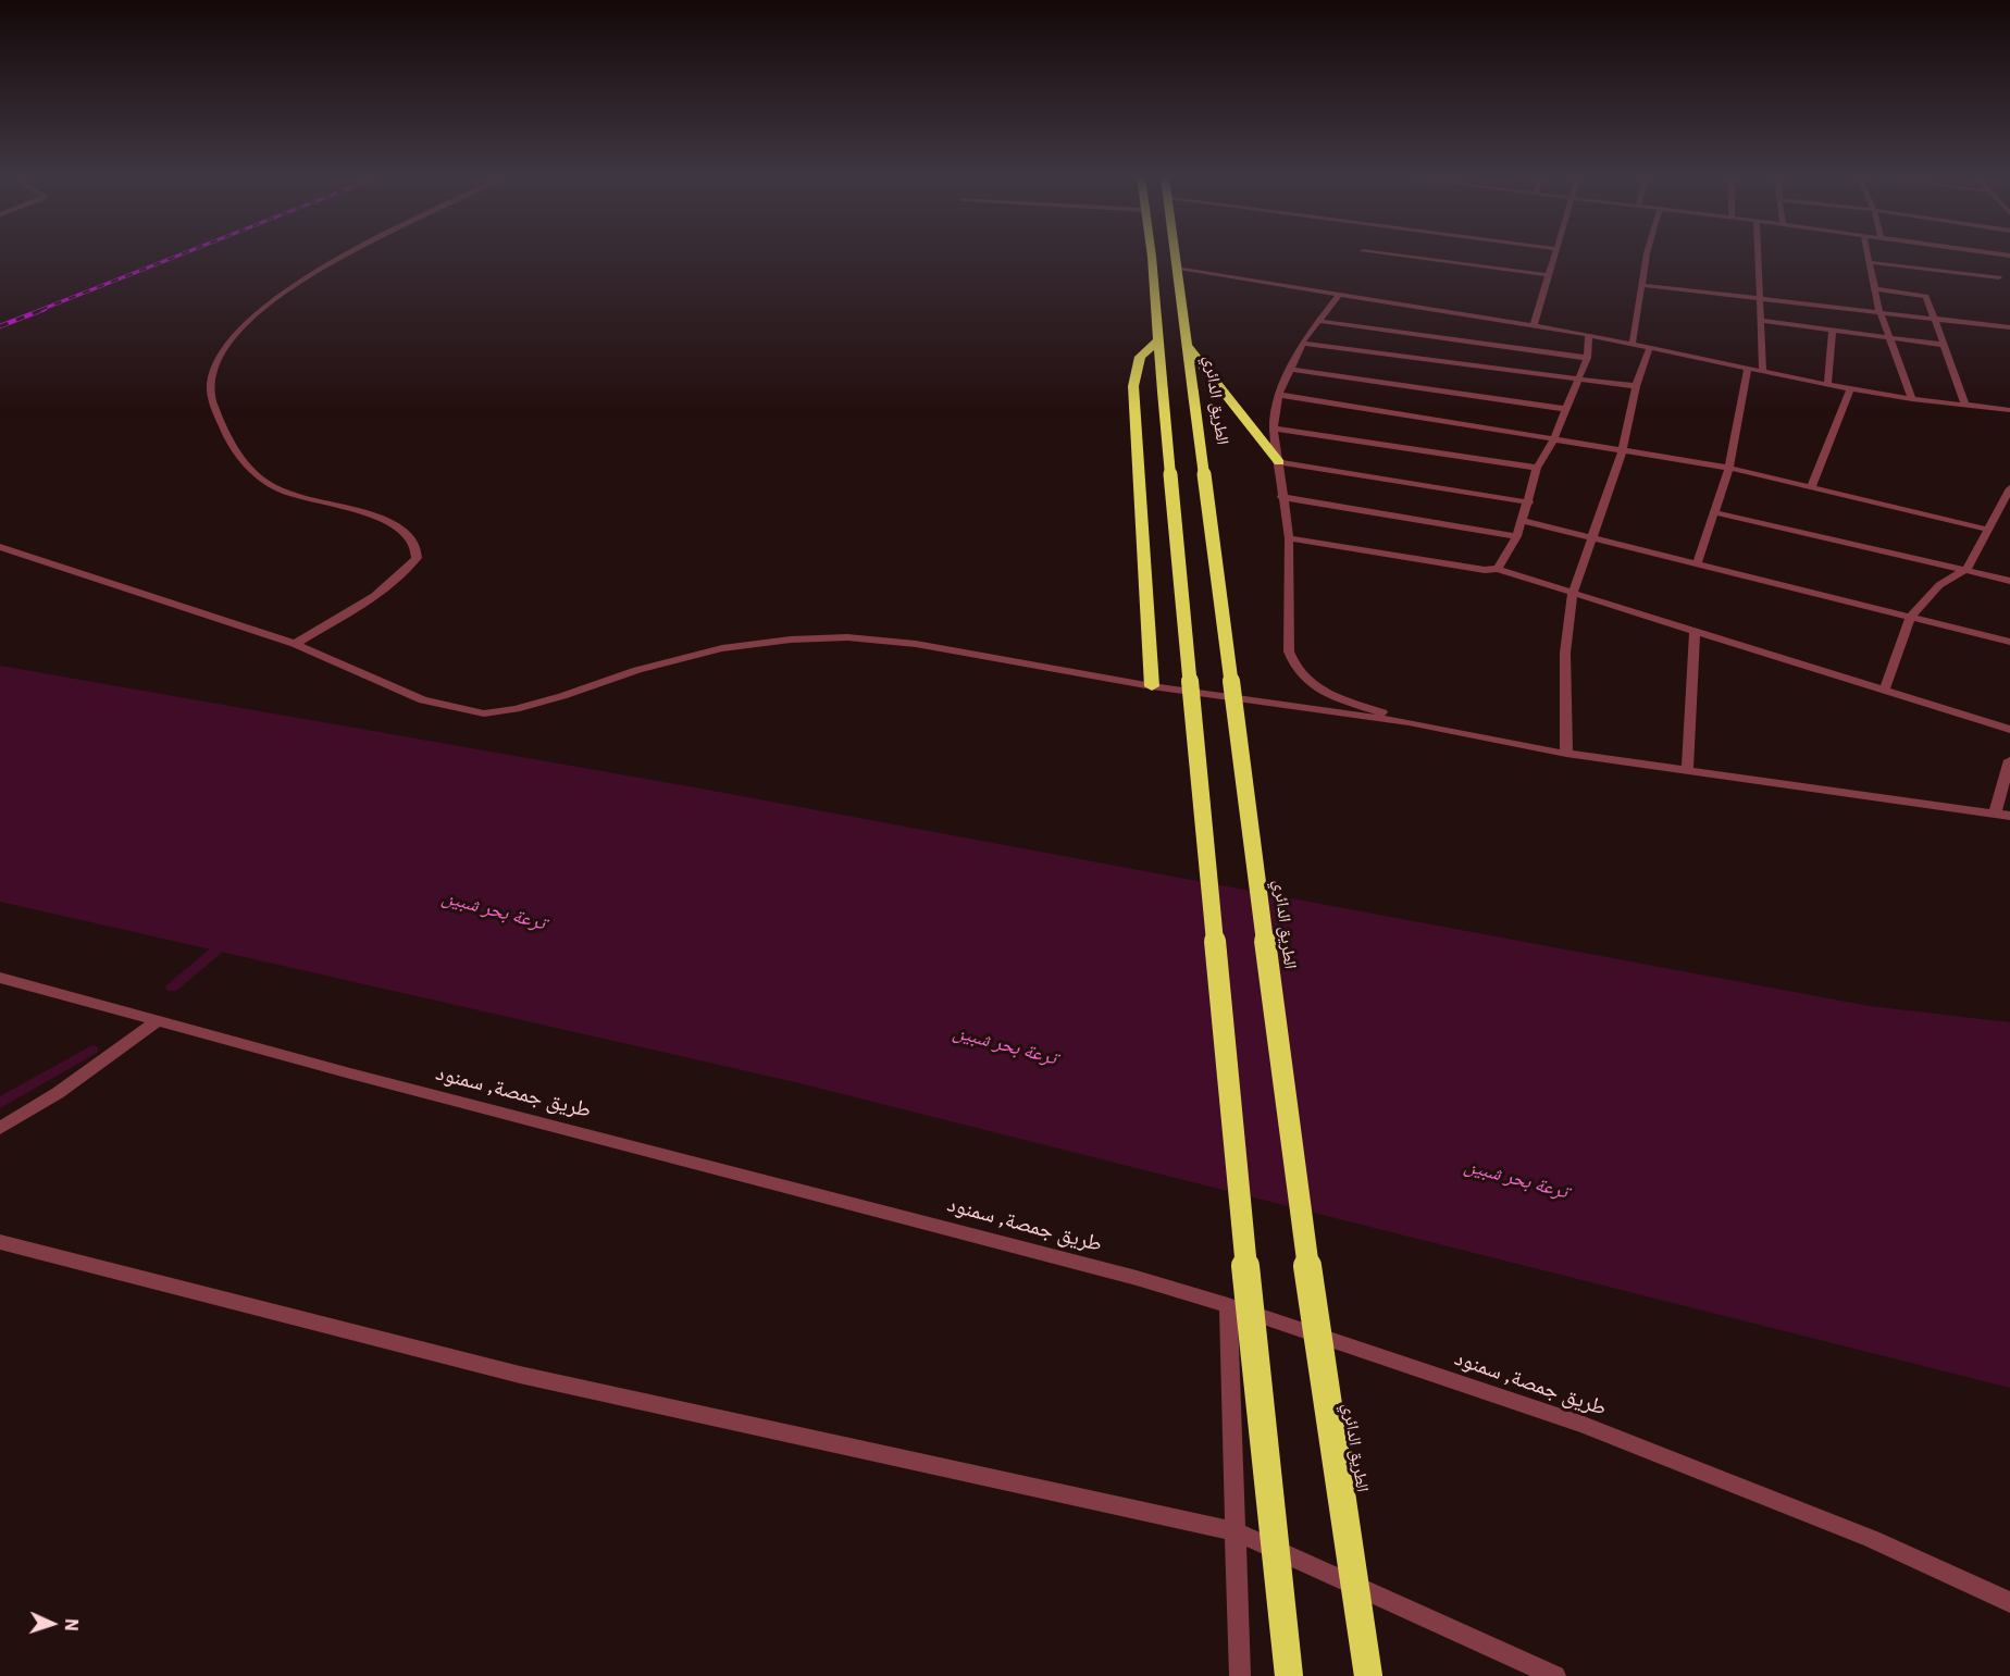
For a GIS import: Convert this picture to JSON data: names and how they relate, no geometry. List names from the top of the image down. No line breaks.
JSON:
{"streets":{"highway":["الطريق الدائري"],"street":["طريق جمصة, سمنود"]},"water":["ترعة بحر شبين"],"north":"right"}
